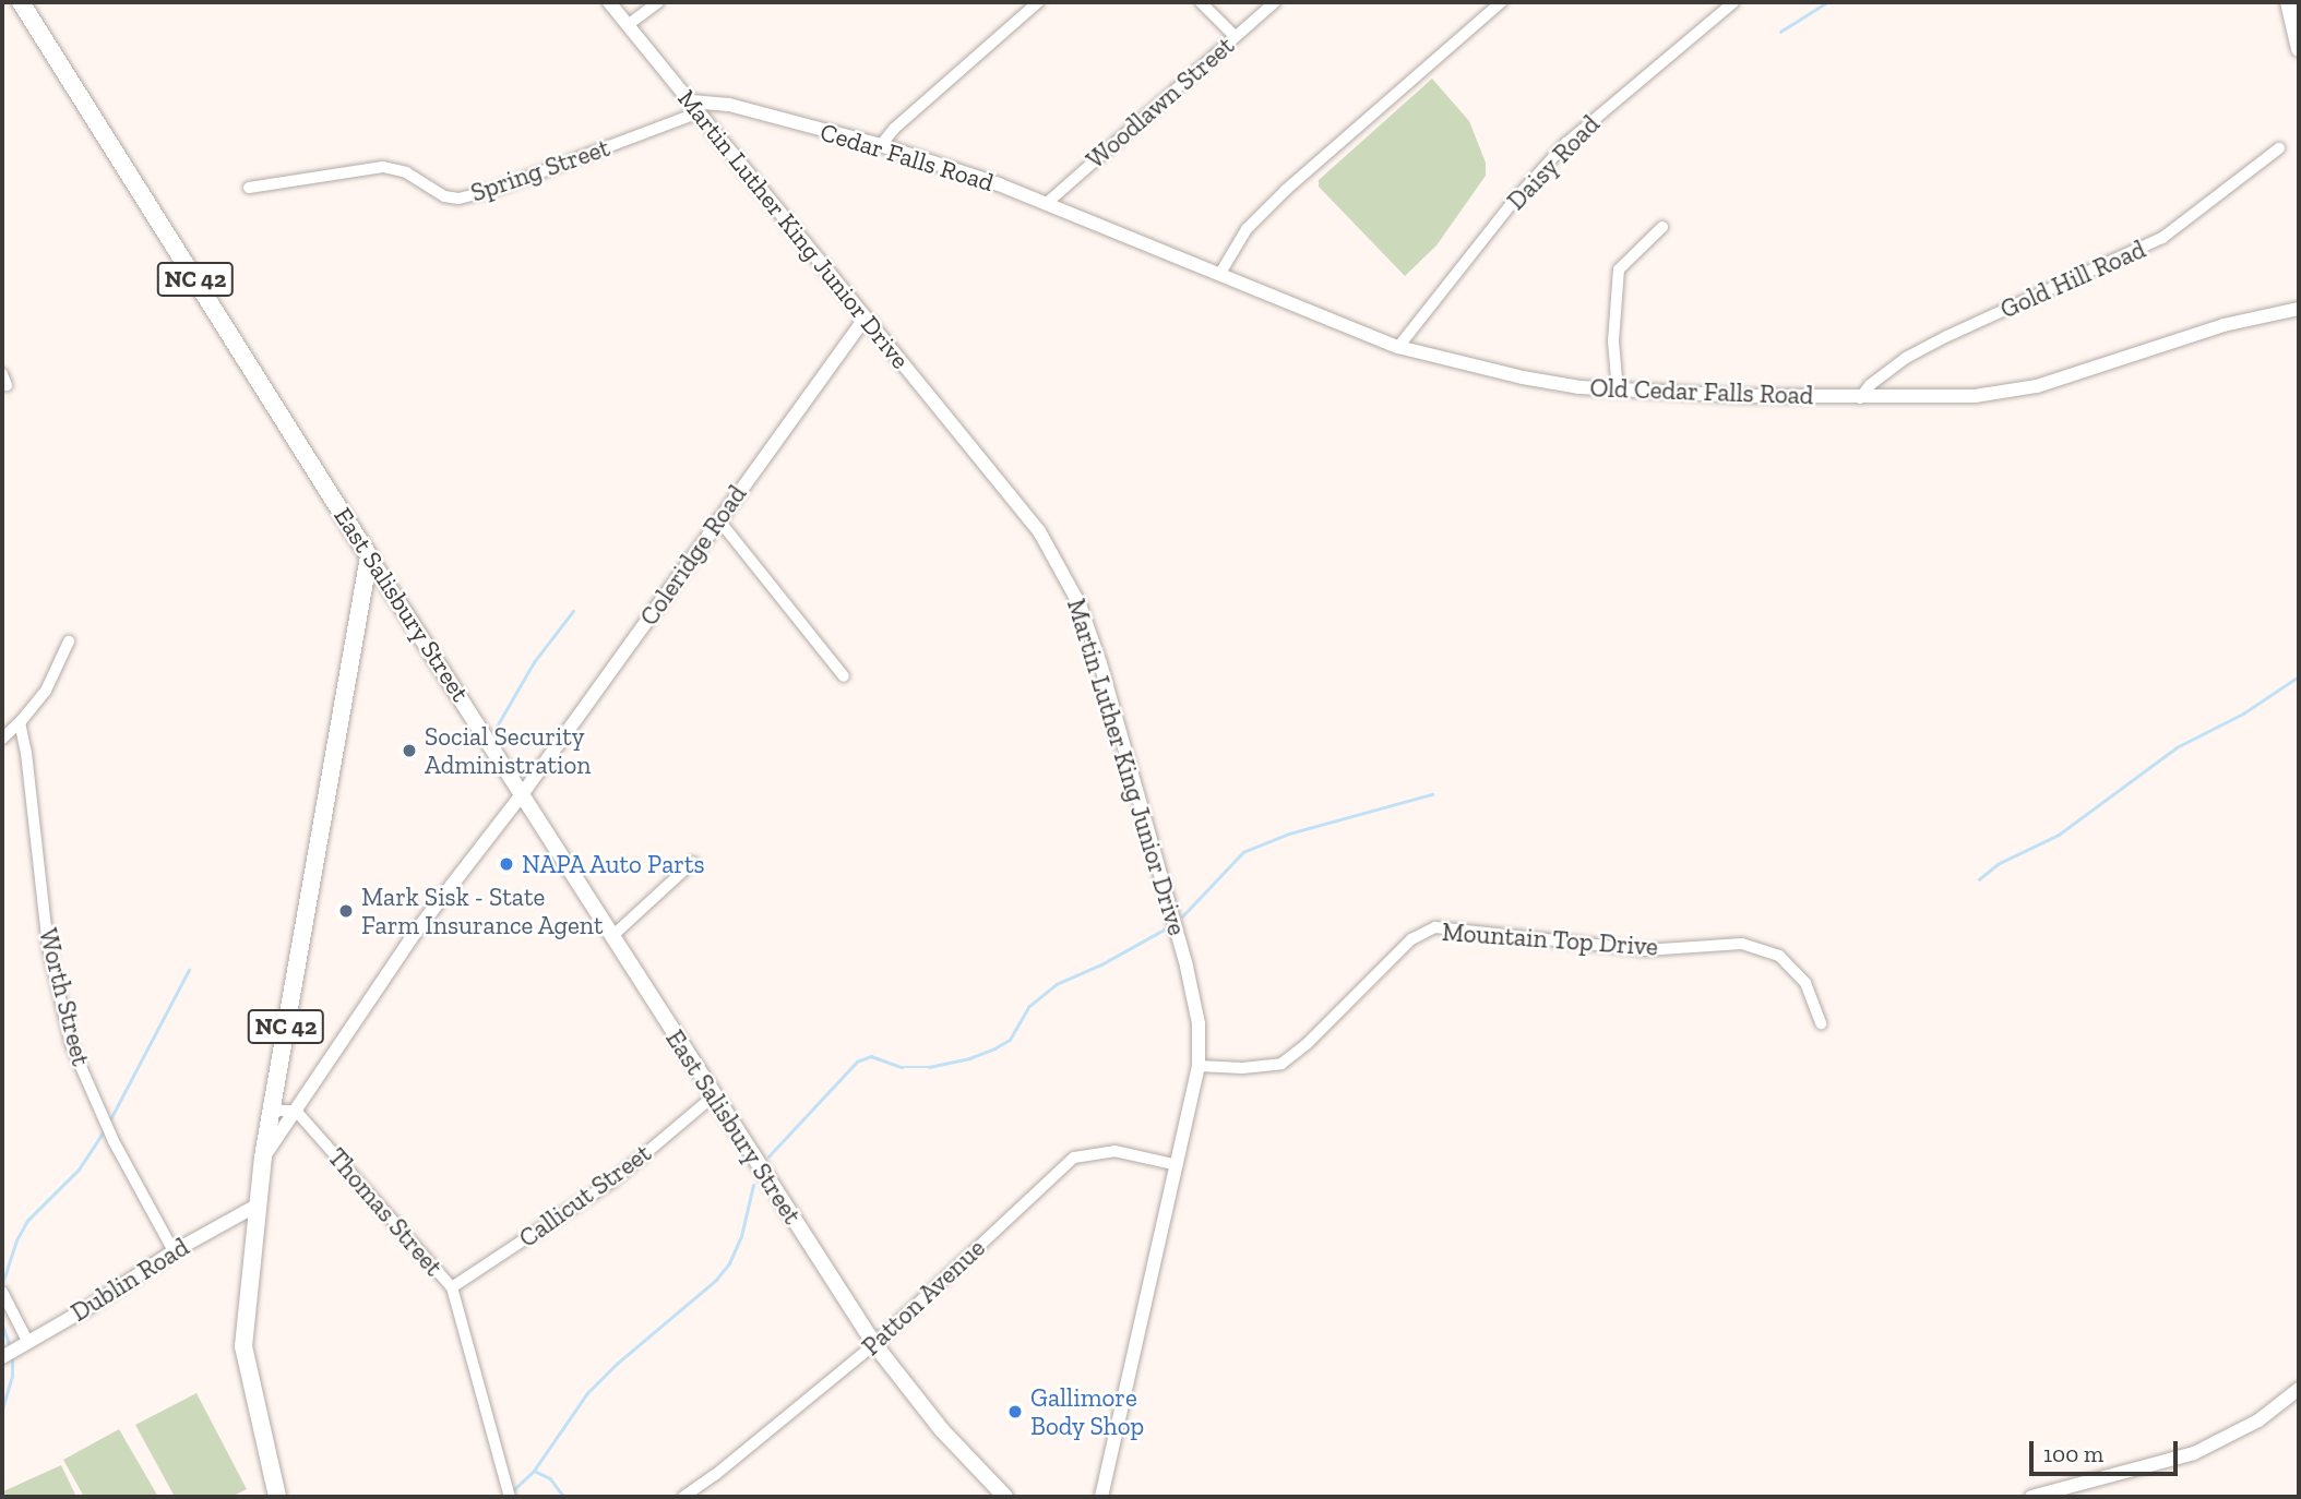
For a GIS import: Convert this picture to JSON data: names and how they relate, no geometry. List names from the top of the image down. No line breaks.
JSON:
{"streets":{"main road":["NC 42","East Salisbury Street"],"street":["Woodlawn Street","Cedar Falls Road","Daisy Road","Spring Street","Martin Luther King Junior Drive","Gold Hill Road","Old Cedar Falls Road","Coleridge Road","Mountain Top Drive","Worth Street","Callicut Street","Thomas Street","Dublin Road","Patton Avenue"]},"crossings":[["Woodlawn Street","Cedar Falls Road"],["Cedar Falls Road","Spring Street"],["Cedar Falls Road","Martin Luther King Junior Drive"],["Cedar Falls Road","Old Cedar Falls Road"],["Daisy Road","Old Cedar Falls Road"],["Spring Street","Martin Luther King Junior Drive"],["Martin Luther King Junior Drive","Coleridge Road"],["Martin Luther King Junior Drive","Mountain Top Drive"],["Martin Luther King Junior Drive","Patton Avenue"],["NC 42","Coleridge Road"],["NC 42","East Salisbury Street"],["NC 42","Dublin Road"],["Gold Hill Road","Old Cedar Falls Road"],["Coleridge Road","East Salisbury Street"],["Coleridge Road","Thomas Street"],["East Salisbury Street","Callicut Street"],["East Salisbury Street","Patton Avenue"],["Worth Street","Dublin Road"],["Callicut Street","Thomas Street"]],"places":["Social Security Administration","NAPA Auto Parts","Mark Sisk - State Farm Insurance Agent","Gallimore Body Shop"],"scale_bar":"100 m"}
